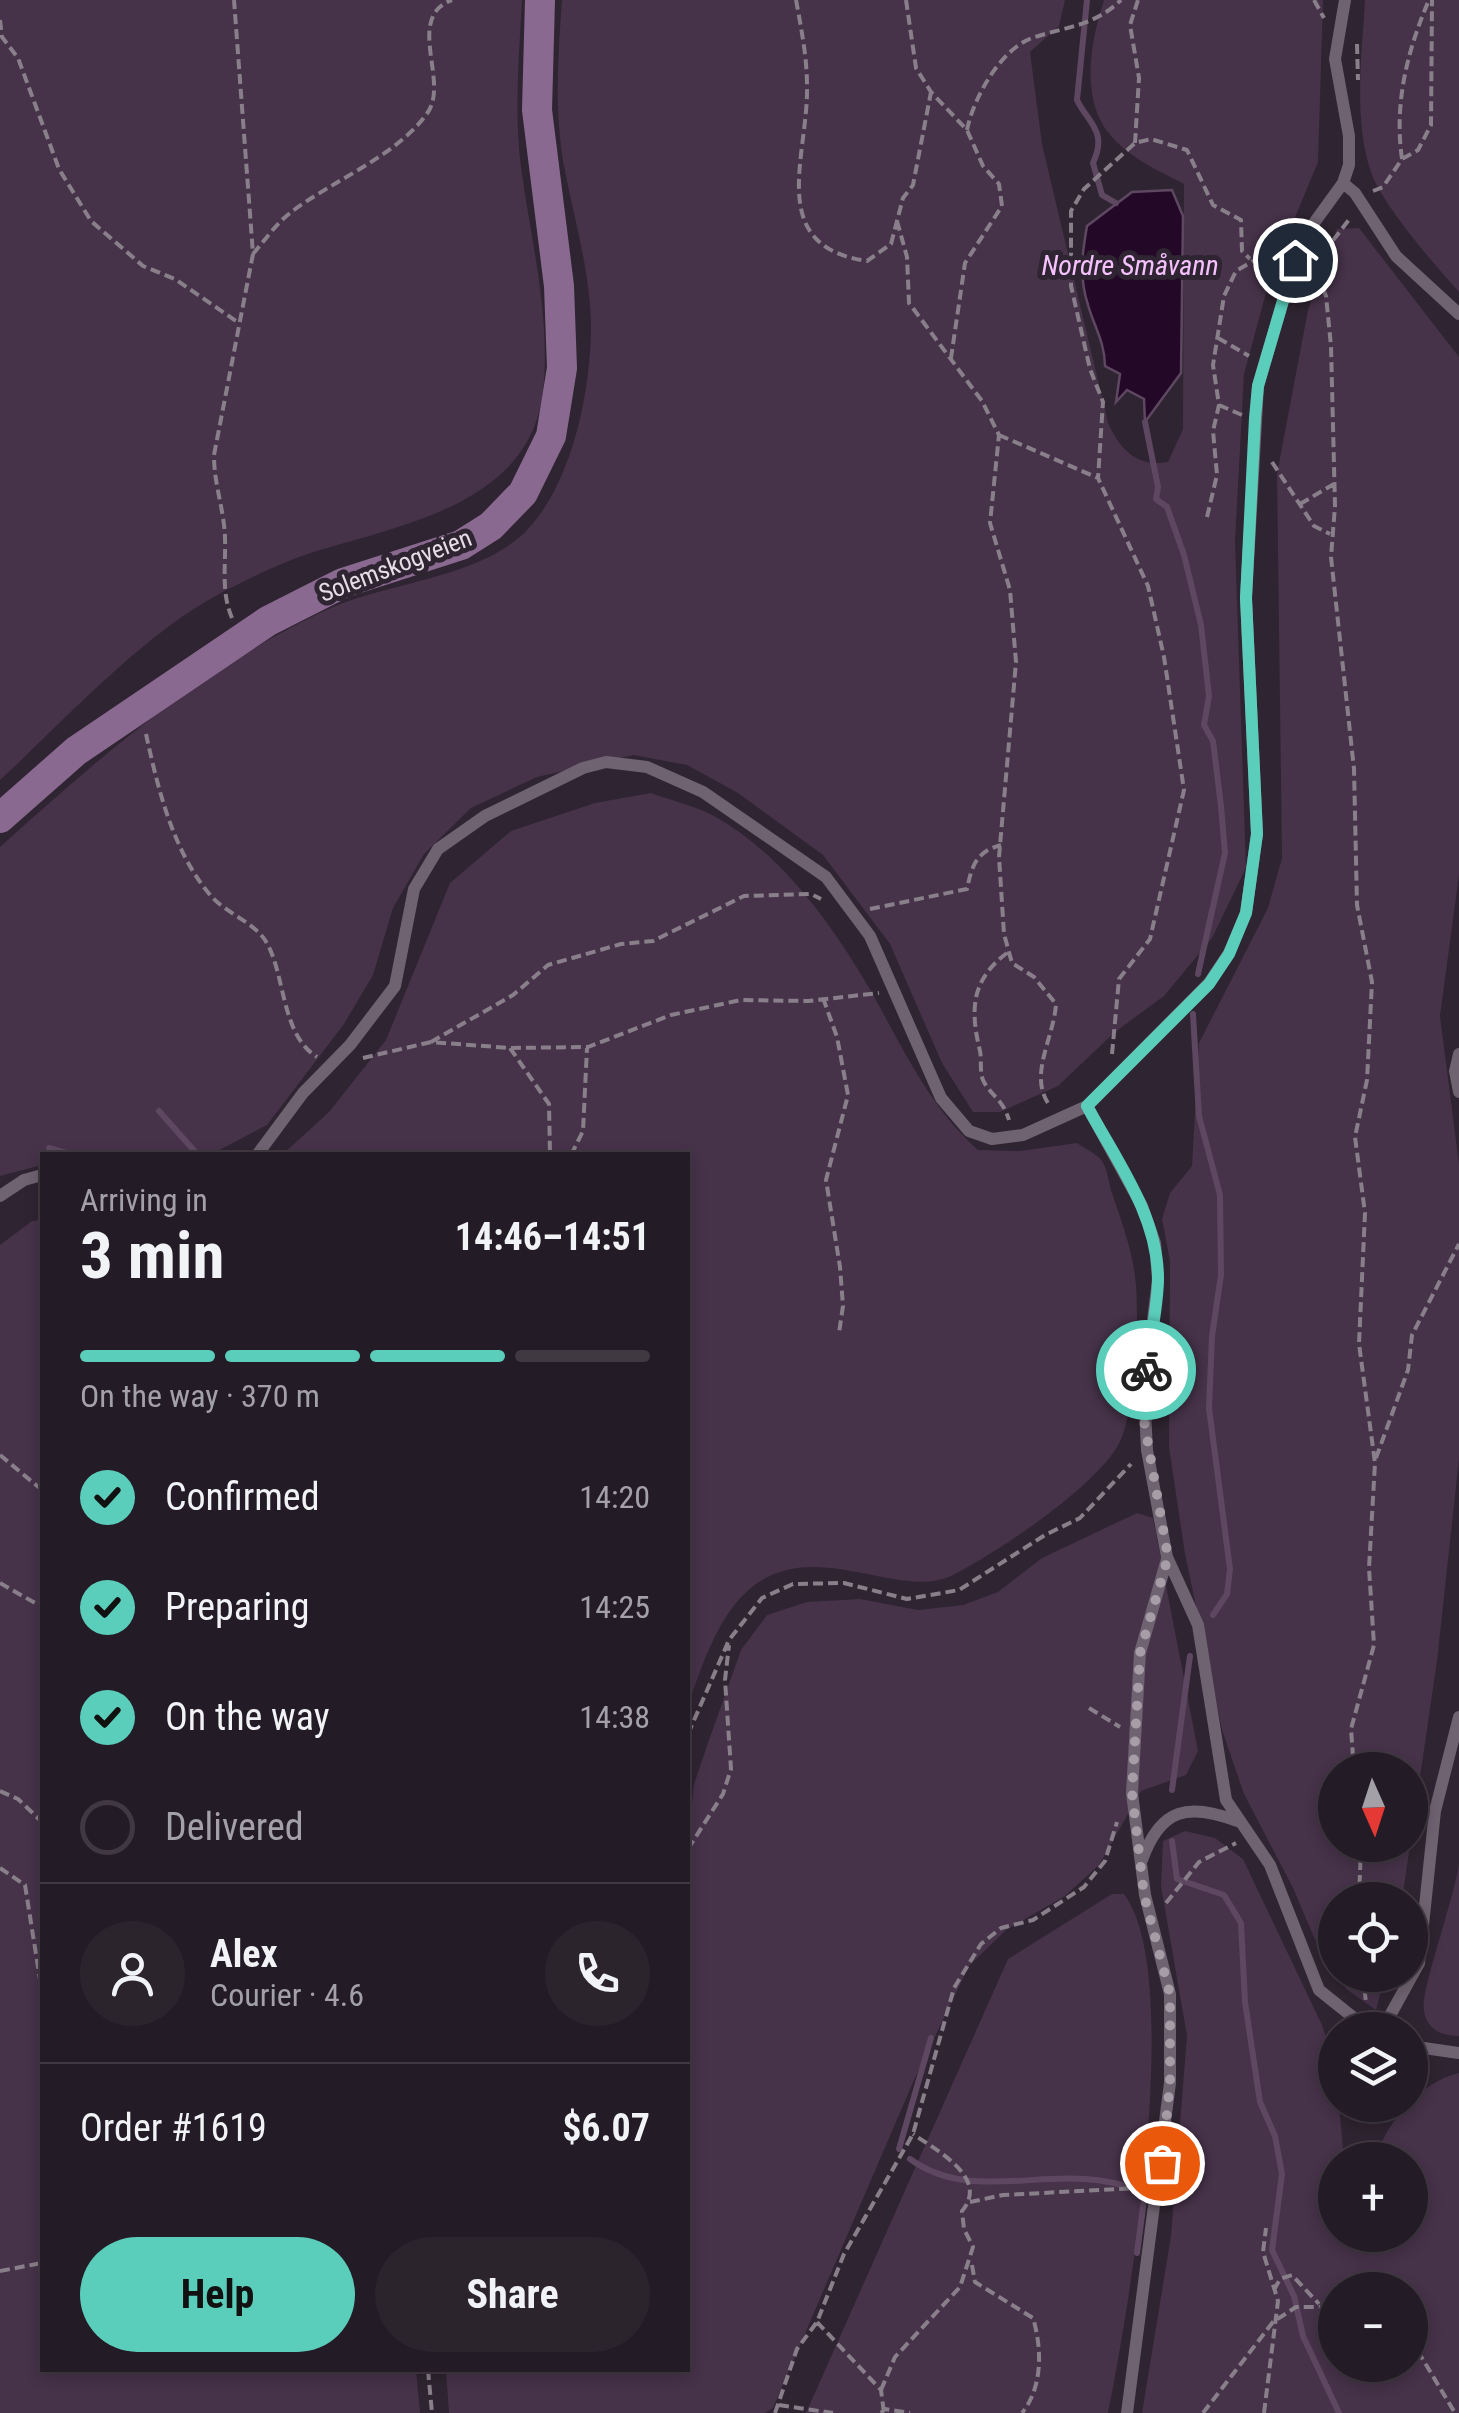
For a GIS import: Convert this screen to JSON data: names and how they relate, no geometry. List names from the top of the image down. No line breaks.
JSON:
{"streets":{"street":["Solemskogveien"]},"water":["Nordre Småvann"],"north":"bottom","page":{"heading":["3 min","Arriving in","14:46–14:51"],"panel":["Alex","Courier · 4.6","Order #1619","$6.07"],"bar":"On the way · 370 m","list":[["Confirmed","14:20"],["Preparing","14:25"],["On the way","14:38"],"Delivered"],"map_buttons":["+","−"],"buttons":["Help","Share"]}}
